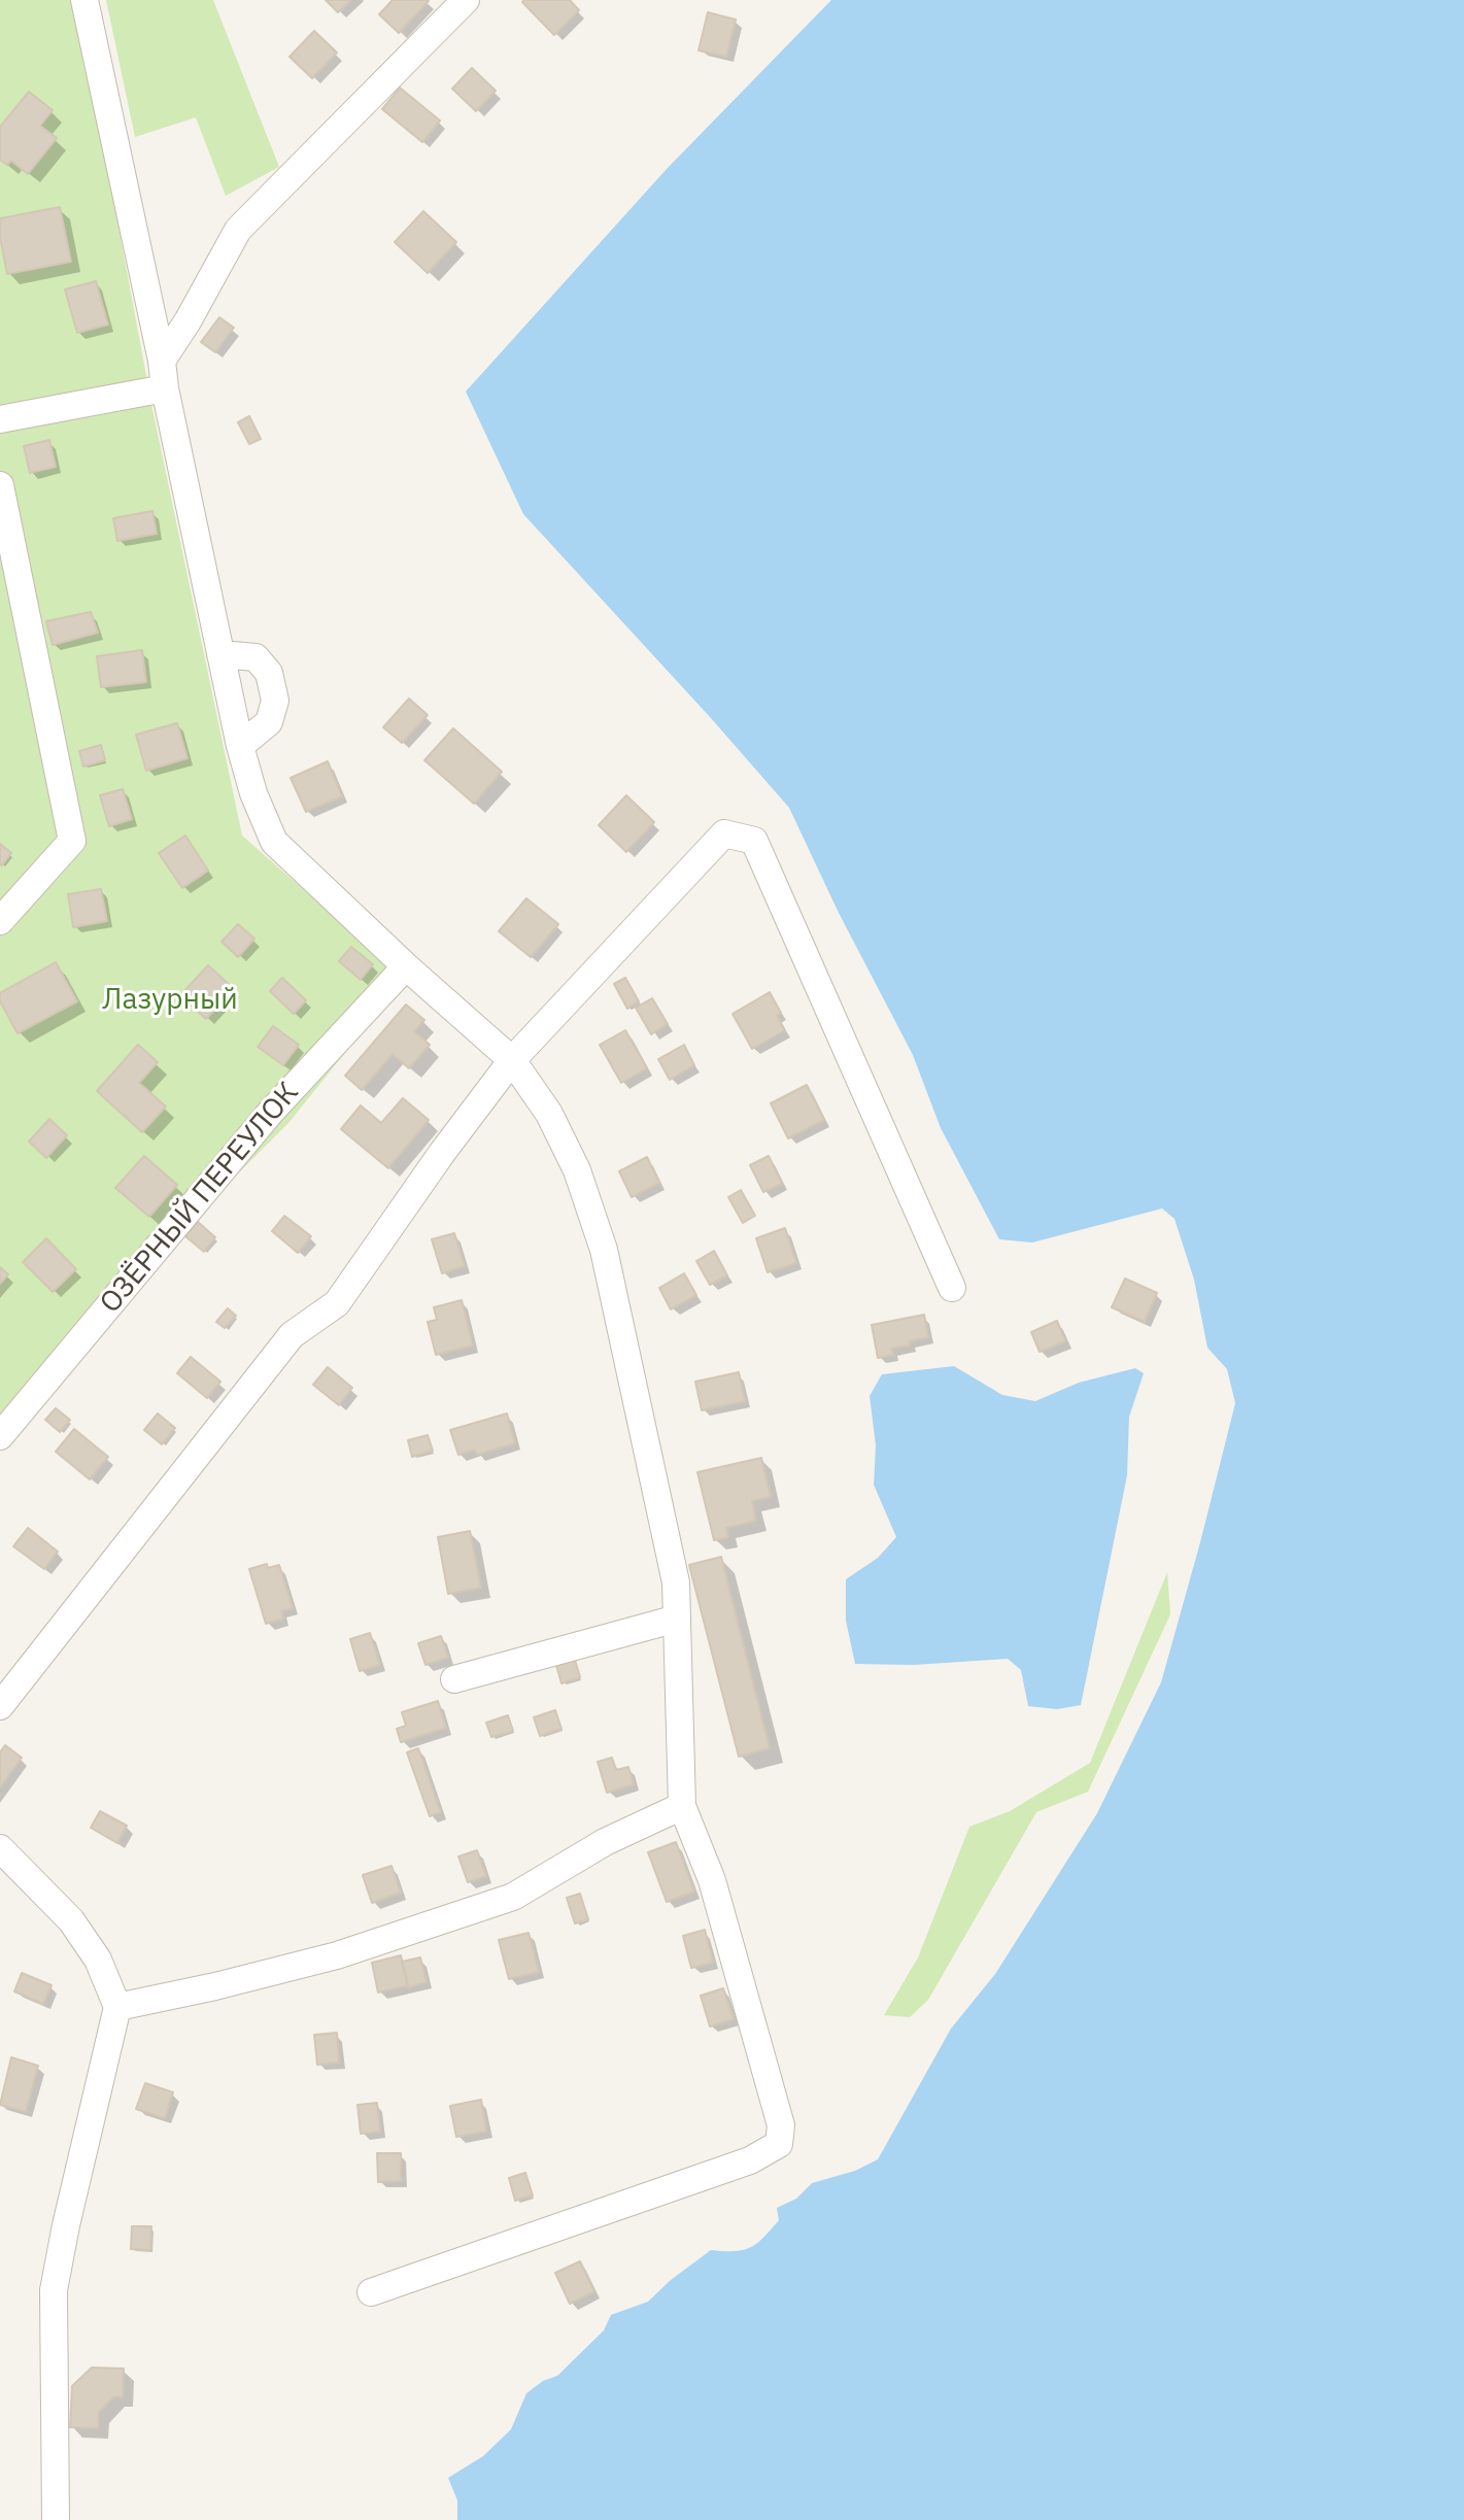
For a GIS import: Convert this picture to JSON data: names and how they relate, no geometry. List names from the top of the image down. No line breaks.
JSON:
{"streets":{"street":["ОЗЁРНЫЙ ПЕРЕУЛОК"]},"parks":["Лазурный"]}
